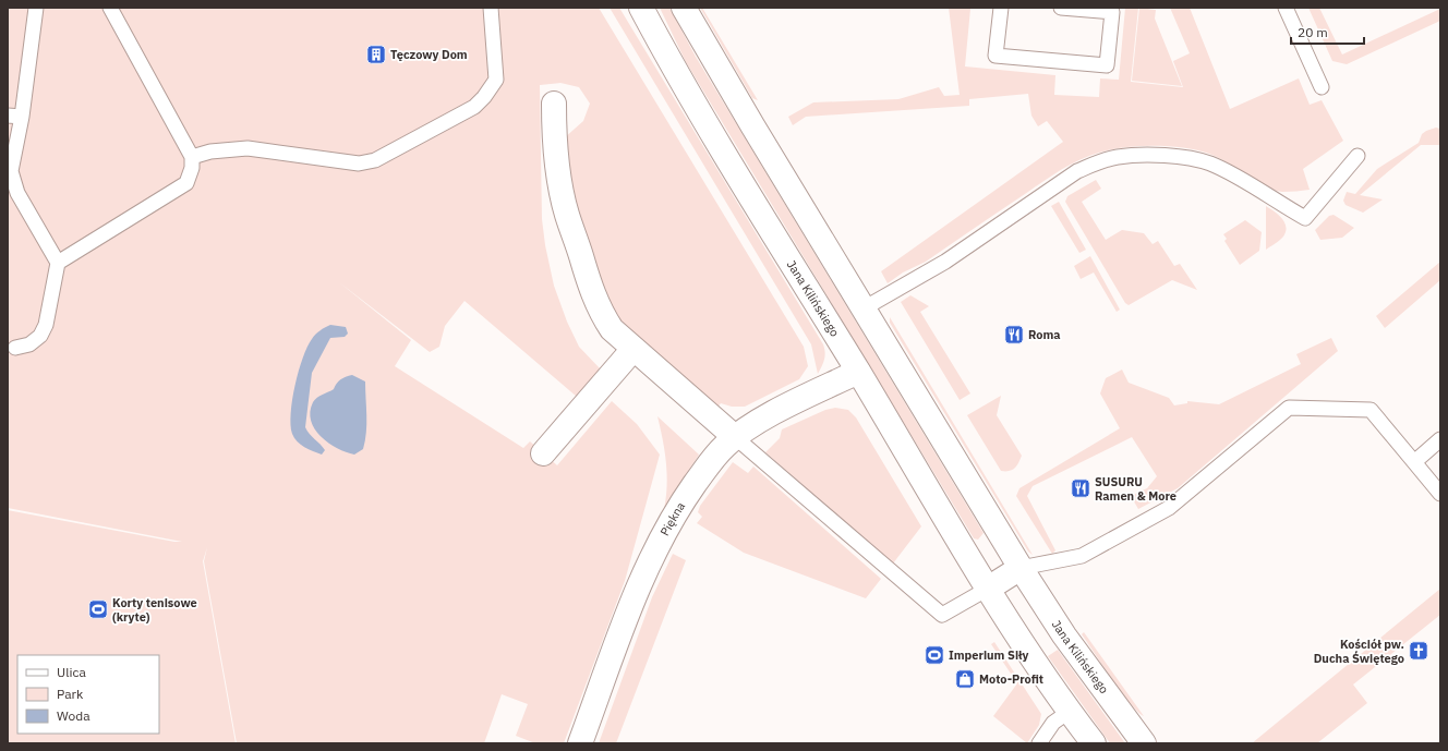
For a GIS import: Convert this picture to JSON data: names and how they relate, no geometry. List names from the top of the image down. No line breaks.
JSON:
{"streets":{"street":["Jana Kilińskiego","Piękna"]},"crossings":[["Jana Kilińskiego","Piękna"]],"places":{"building":["Tęczowy Dom"],"restaurant":["Roma","SUSURU Ramen & More"],"sports":["Korty tenisowe (kryte)","Imperium Siły"],"church":["Kościół pw. Ducha Świętego"],"shop":["Moto-Profit"]},"legend":["Ulica","Park","Woda"],"scale_bar":"20 m"}
